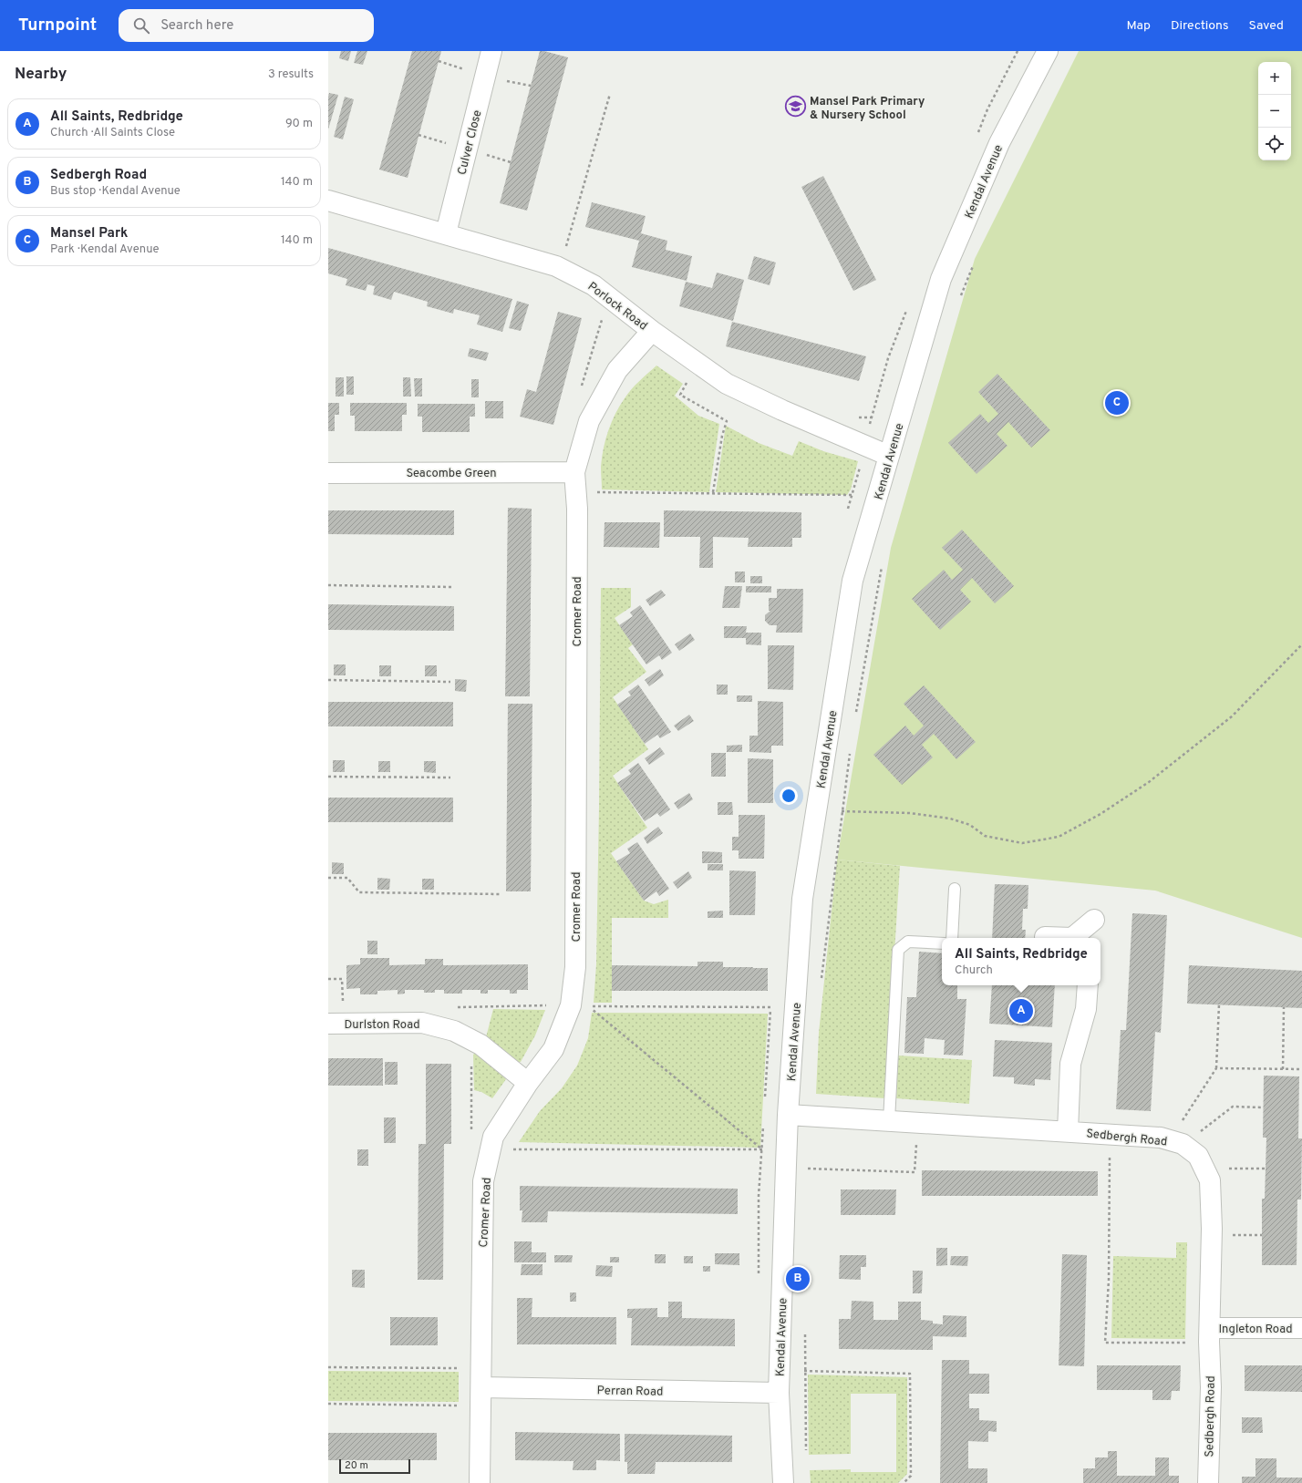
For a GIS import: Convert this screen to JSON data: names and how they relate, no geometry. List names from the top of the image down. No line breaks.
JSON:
{"streets":{"street":["Culver Close","Kendal Avenue","Porlock Road","Seacombe Green","Cromer Road","Durlston Road","Sedbergh Road","Ingleton Road","Perran Road"]},"crossings":[["Culver Close","Porlock Road"],["Kendal Avenue","Porlock Road"],["Kendal Avenue","Sedbergh Road"],["Kendal Avenue","Perran Road"],["Porlock Road","Cromer Road"],["Seacombe Green","Cromer Road"],["Cromer Road","Durlston Road"],["Cromer Road","Perran Road"],["Sedbergh Road","Ingleton Road"]],"places":{"school or university":["Mansel Park Primary & Nursery School"]},"scale_bar":"20 m","page":{"header":"Turnpoint","search":"Search here","nav":["Map","Directions","Saved"],"heading":["Nearby","3 results"],"map_buttons":["+","−"],"list":[{"mark":"A","name":"All Saints, Redbridge","note":"Church · All Saints Close","value":"90 m"},{"mark":"B","name":"Sedbergh Road","note":"Bus stop · Kendal Avenue","value":"140 m"},{"mark":"C","name":"Mansel Park","note":"Park · Kendal Avenue","value":"140 m"}],"pins":["C","A","B"],"popup":["All Saints, Redbridge","Church"],"scale":"20 m"}}
